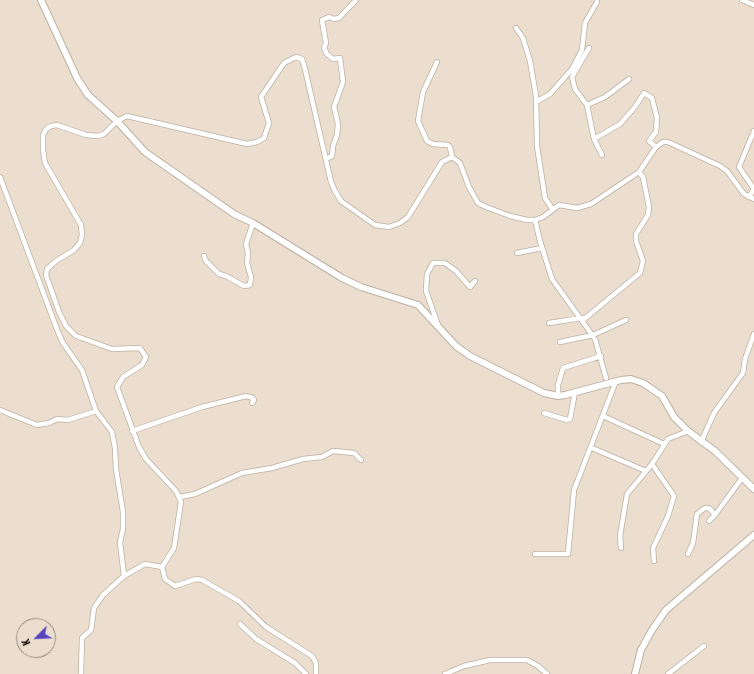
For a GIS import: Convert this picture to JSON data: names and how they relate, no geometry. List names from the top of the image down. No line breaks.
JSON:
{"north":"bottom left"}
